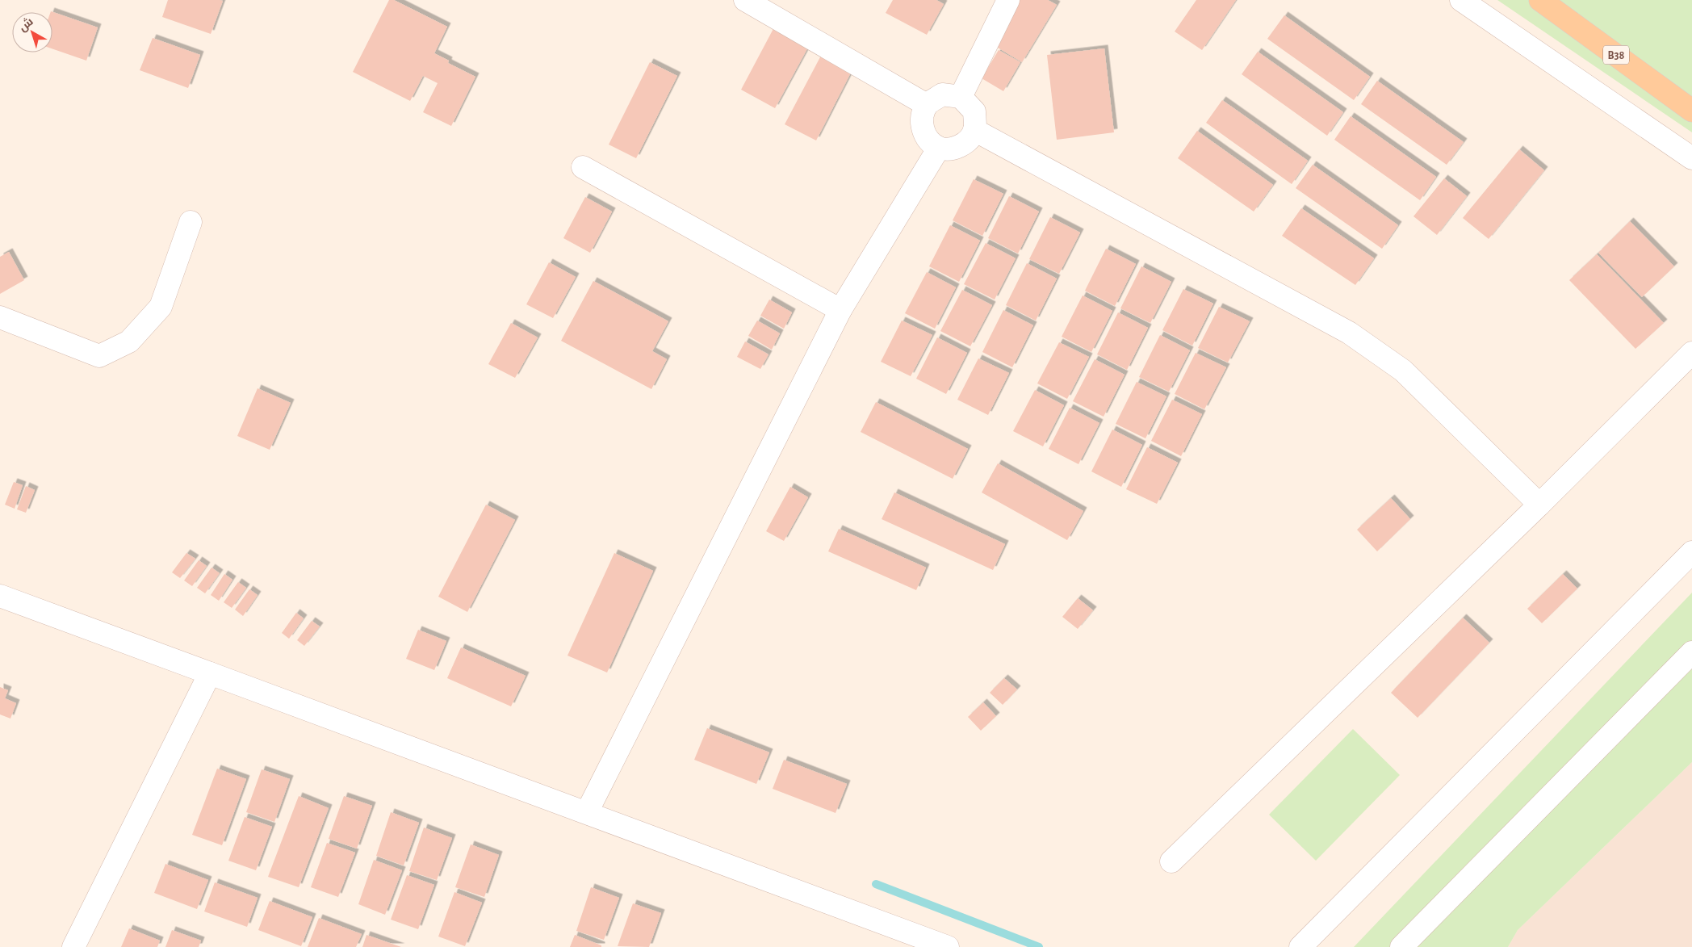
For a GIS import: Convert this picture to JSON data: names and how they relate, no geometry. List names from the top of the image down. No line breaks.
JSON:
{"streets":{"main road":["B38"]},"north":"top left"}
